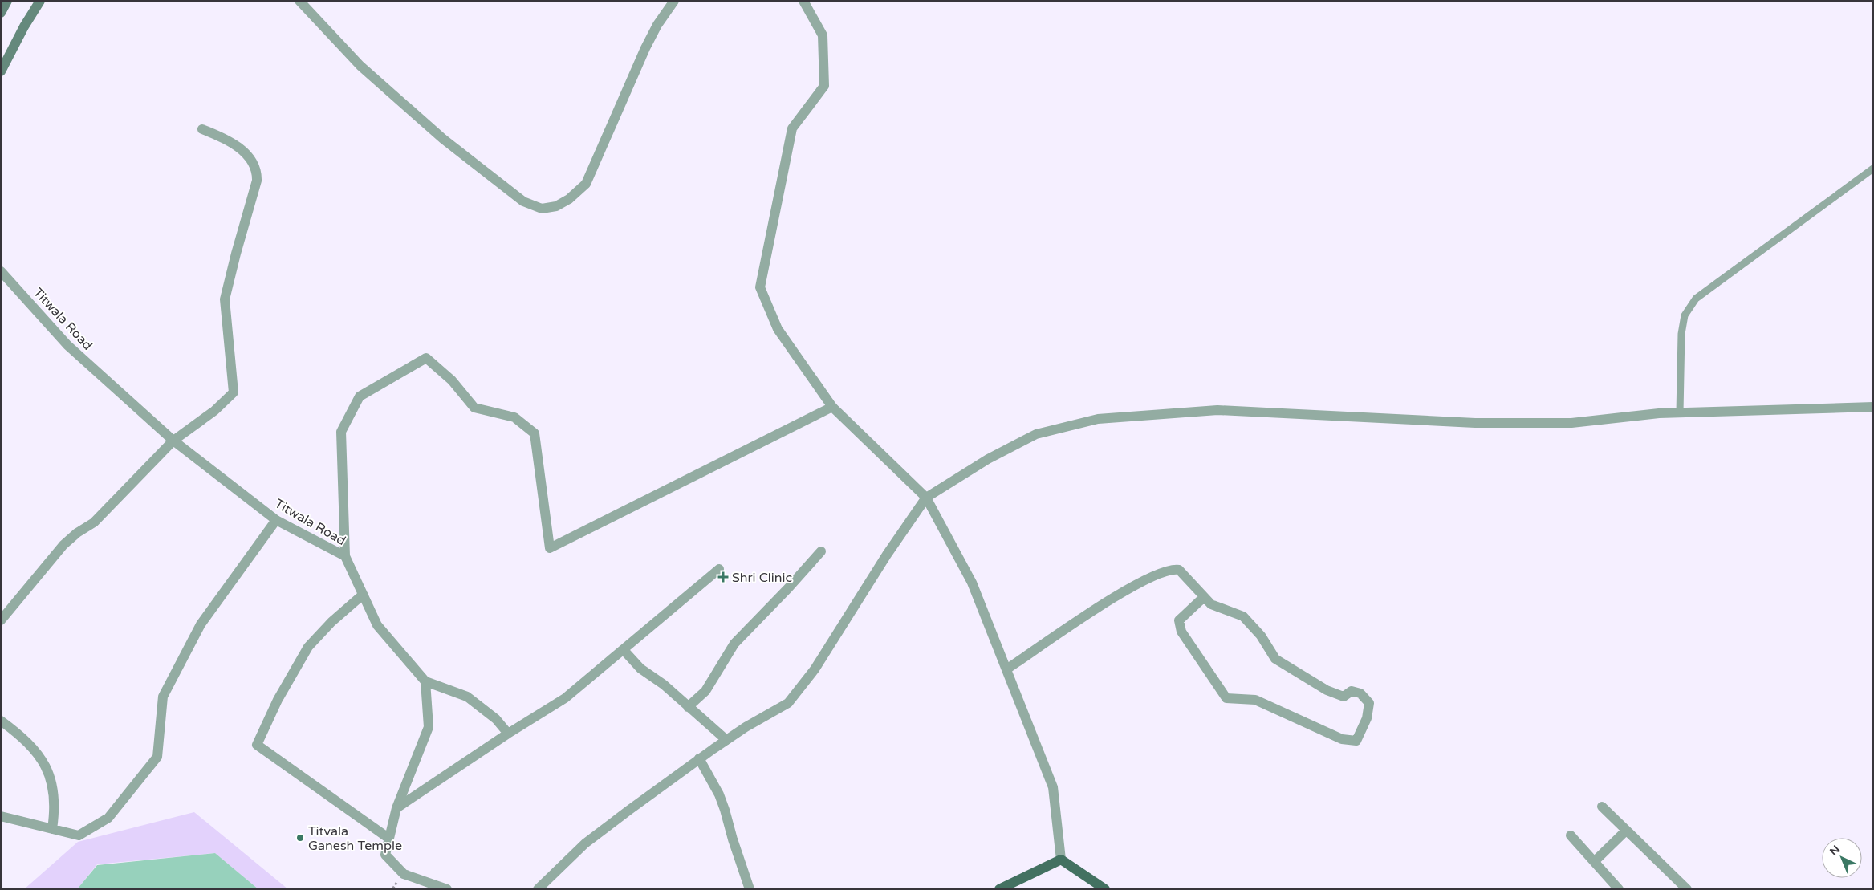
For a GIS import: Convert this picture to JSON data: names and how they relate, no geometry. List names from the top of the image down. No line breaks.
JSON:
{"streets":{"street":["Titwala Road"]},"places":{"health":["Shri Clinic"],"other":["Titvala Ganesh Temple"]},"north":"top left"}
